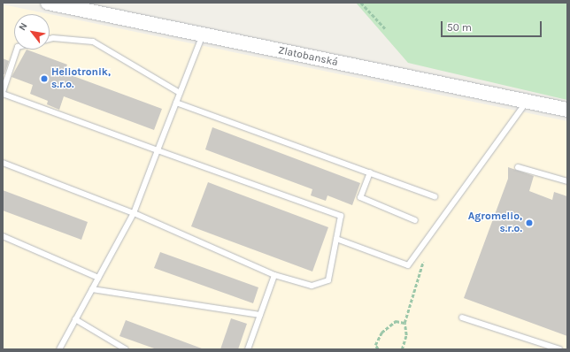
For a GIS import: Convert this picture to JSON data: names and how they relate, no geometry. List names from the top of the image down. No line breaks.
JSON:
{"streets":{"street":["Zlatobanská"]},"places":["Heliotronik, s.r.o.","Agromelio, s.r.o."],"scale_bar":"50 m","north":"top left"}
